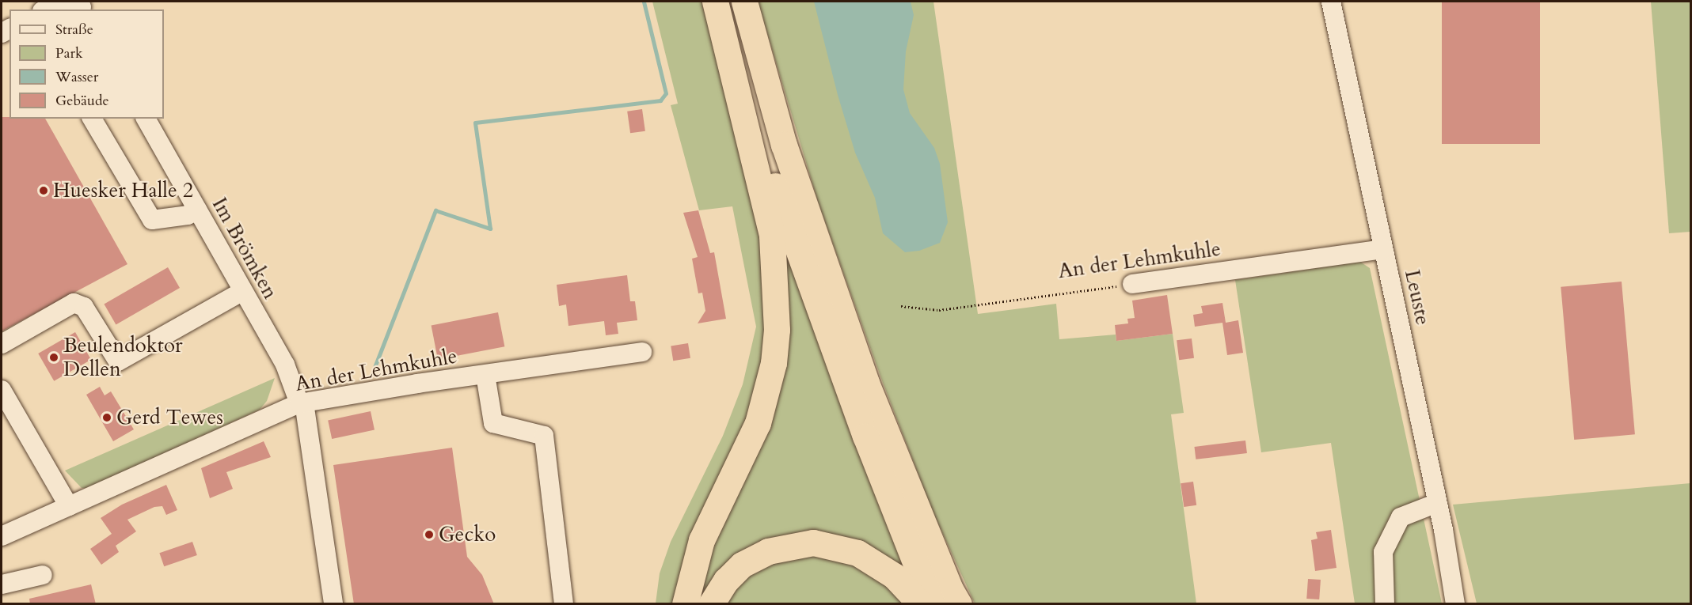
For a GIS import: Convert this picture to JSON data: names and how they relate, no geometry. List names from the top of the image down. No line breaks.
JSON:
{"streets":{"street":["Im Brömken","An der Lehmkuhle","Leuste"]},"crossings":[["Im Brömken","An der Lehmkuhle"],["An der Lehmkuhle","Leuste"]],"places":["Huesker Halle 2","Beulendoktor Dellen","Gerd Tewes","Gecko"],"legend":["Straße","Park","Wasser","Gebäude"]}
